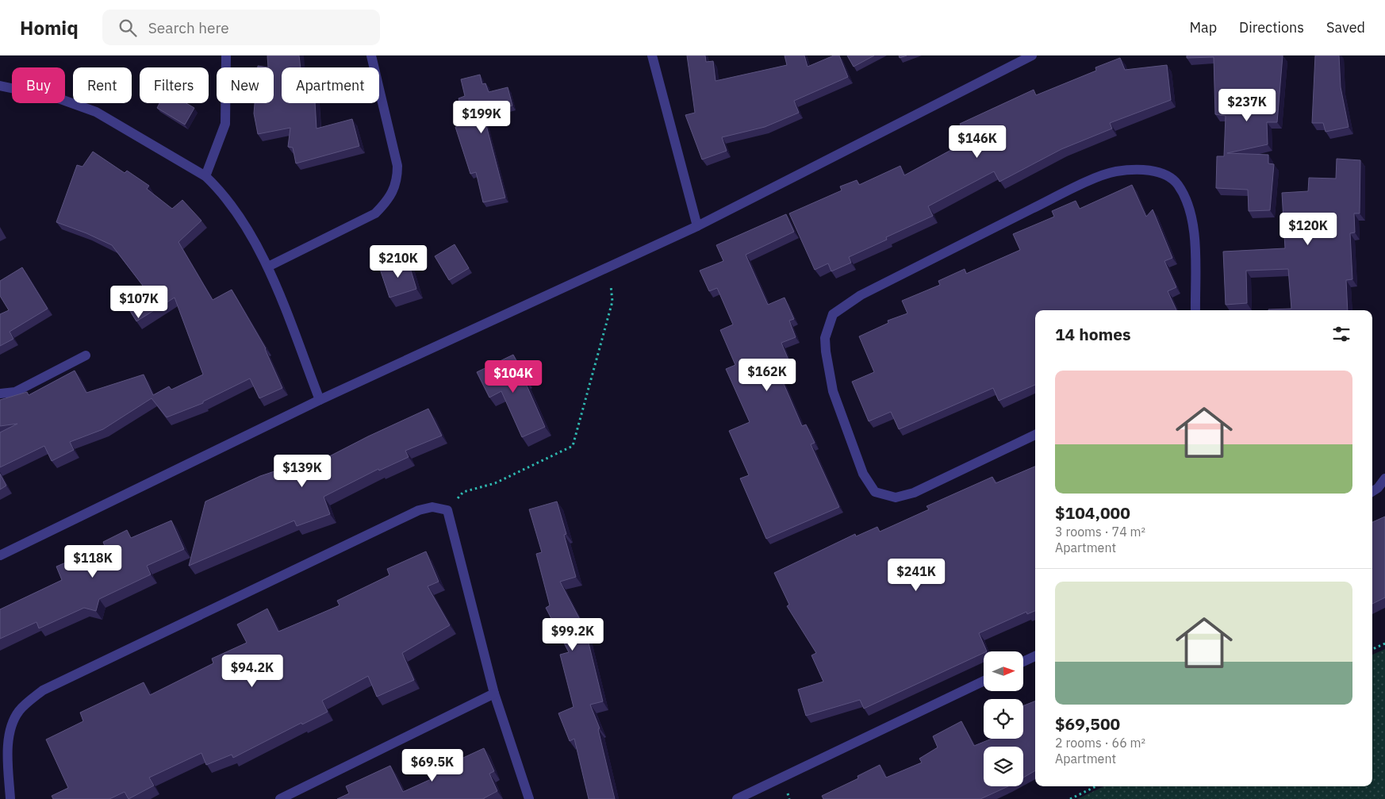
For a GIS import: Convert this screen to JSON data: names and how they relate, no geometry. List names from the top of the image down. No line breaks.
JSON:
{"north":"right","page":{"header":"Homiq","search":"Search here","nav":["Map","Directions","Saved"],"chip":["Buy","Rent","Filters","New","Apartment"],"price":["$237K","$199K","$146K","$120K","$210K","$107K","$162K","$104K","$139K","$118K","$241K","$99.2K","$94.2K","$69.5K"],"heading":"14 homes","list":[{"name":"$104,000","note":"3 rooms · 74 m² · Apartment"},{"name":"$69,500","note":"2 rooms · 66 m² · Apartment"}]}}
